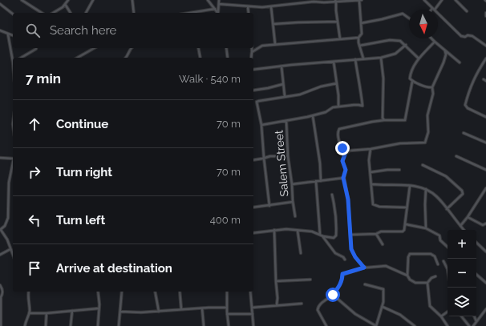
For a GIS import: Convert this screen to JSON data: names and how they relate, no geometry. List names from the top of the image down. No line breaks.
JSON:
{"streets":{"street":["Salem Street"]},"north":"bottom","page":{"search":"Search here","heading":["7 min","Walk · 540 m"],"list":[["Continue","70 m"],["Turn right","70 m"],["Turn left","400 m"],"Arrive at destination"],"map_buttons":["+","−"]}}
